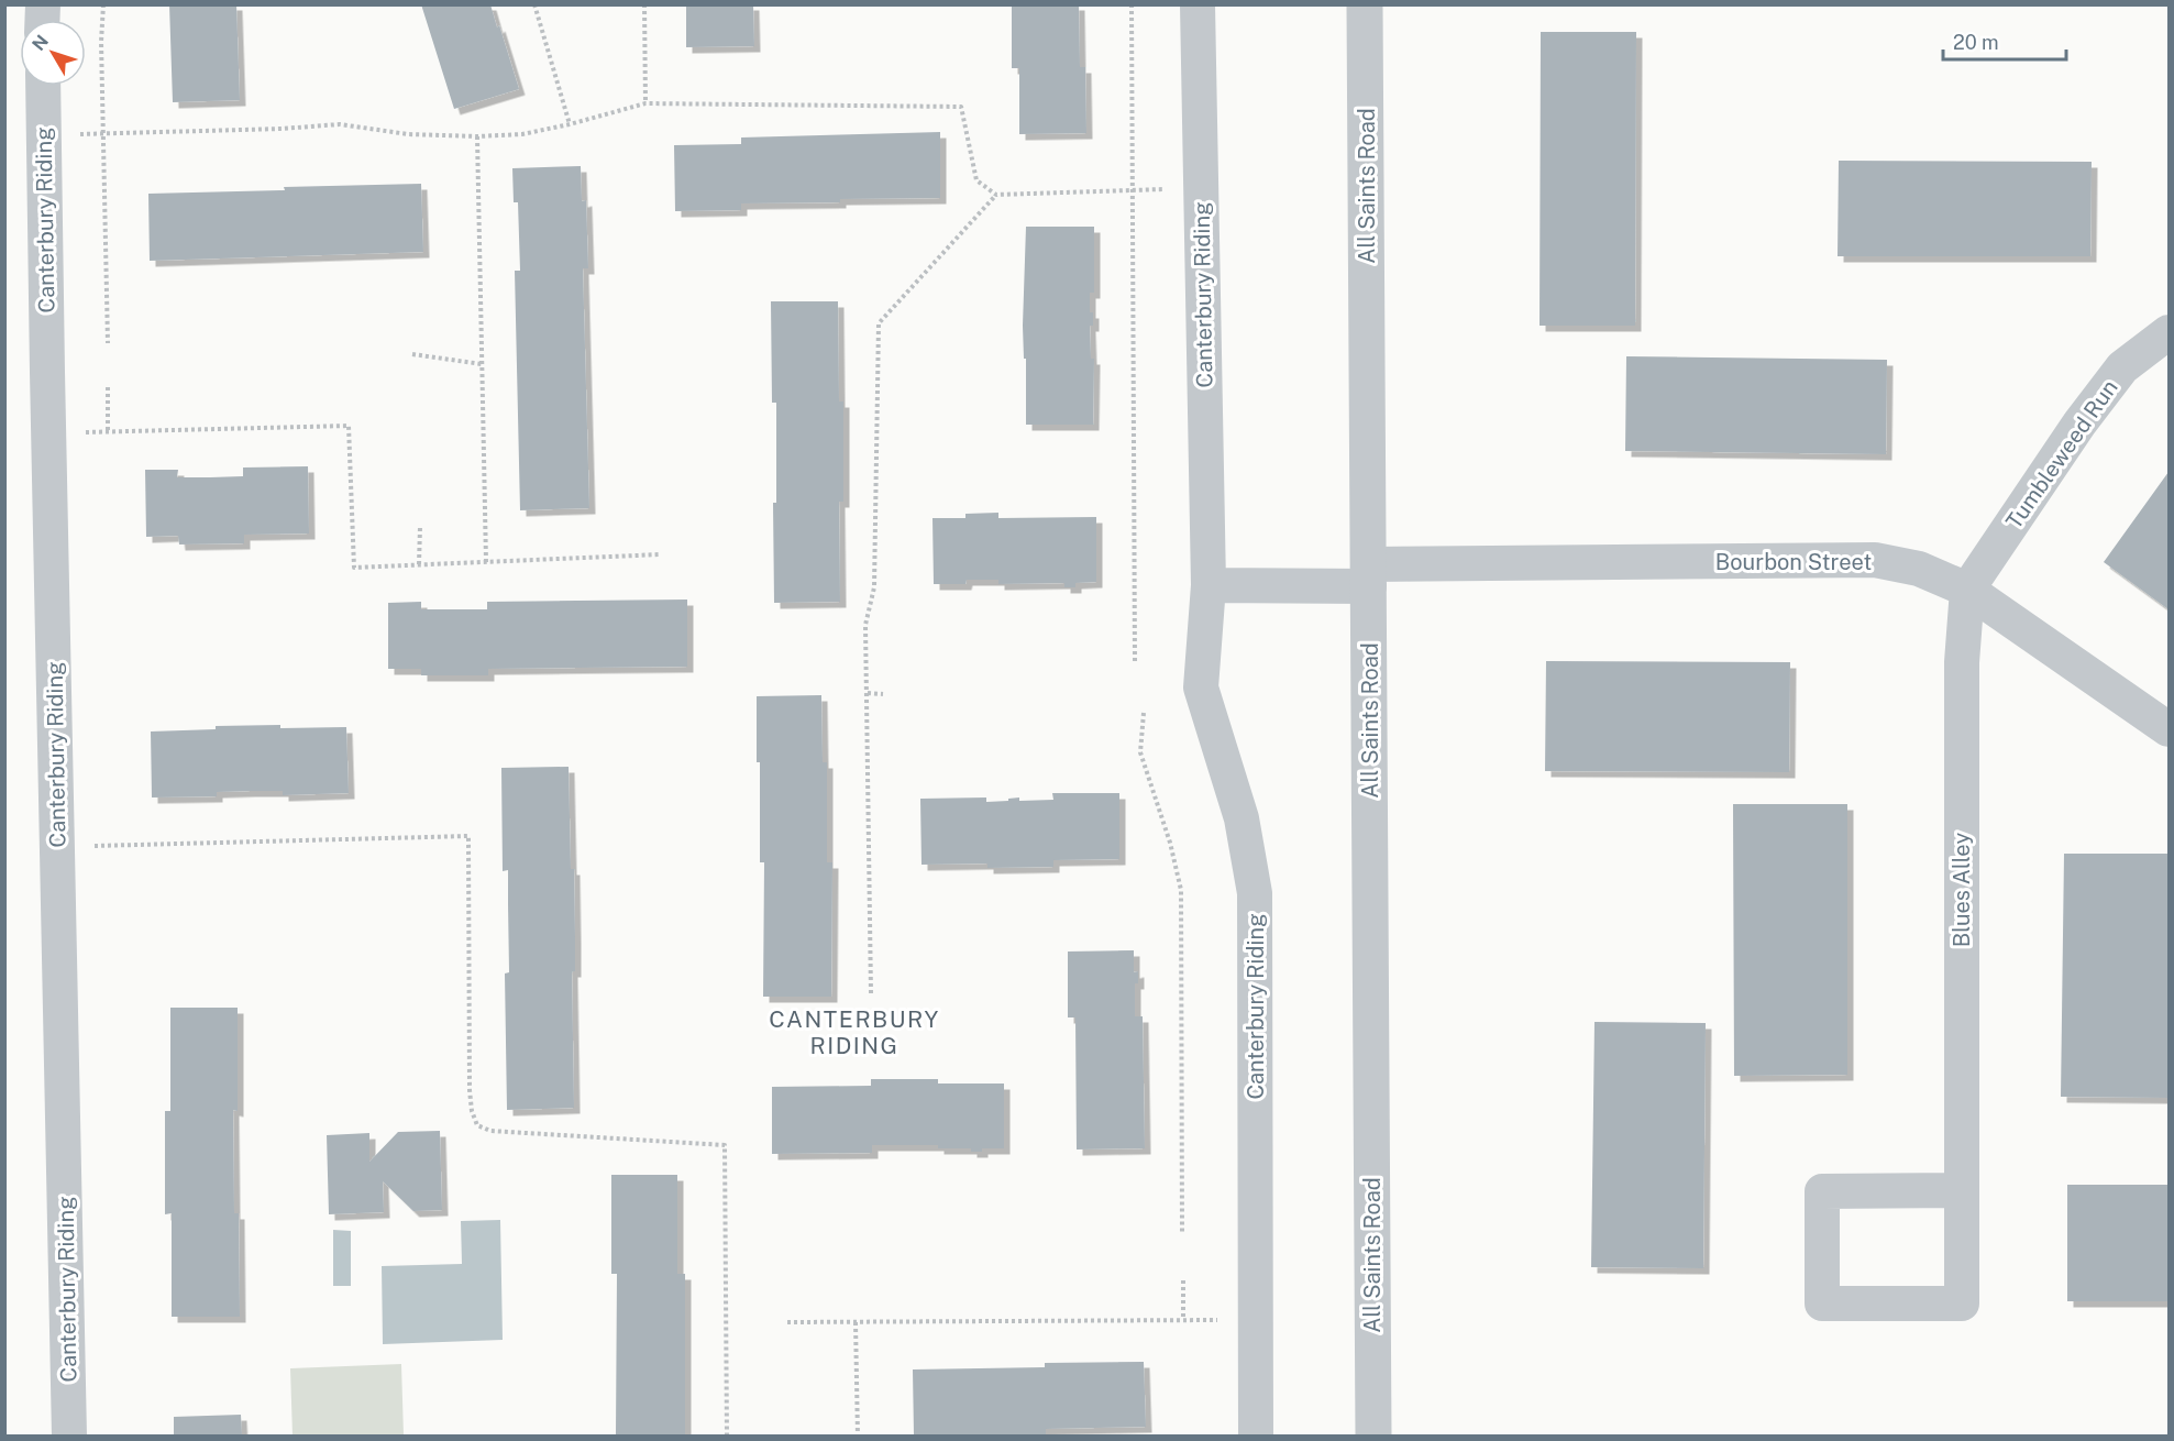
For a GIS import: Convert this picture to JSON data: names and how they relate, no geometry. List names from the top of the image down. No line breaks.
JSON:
{"streets":{"street":["All Saints Road","Canterbury Riding","Tumbleweed Run","Bourbon Street","Blues Alley"]},"crossings":[["All Saints Road","Bourbon Street"],["Tumbleweed Run","Bourbon Street"],["Tumbleweed Run","Blues Alley"],["Bourbon Street","Blues Alley"]],"districts":["CANTERBURY RIDING"],"scale_bar":"20 m","north":"top left"}
